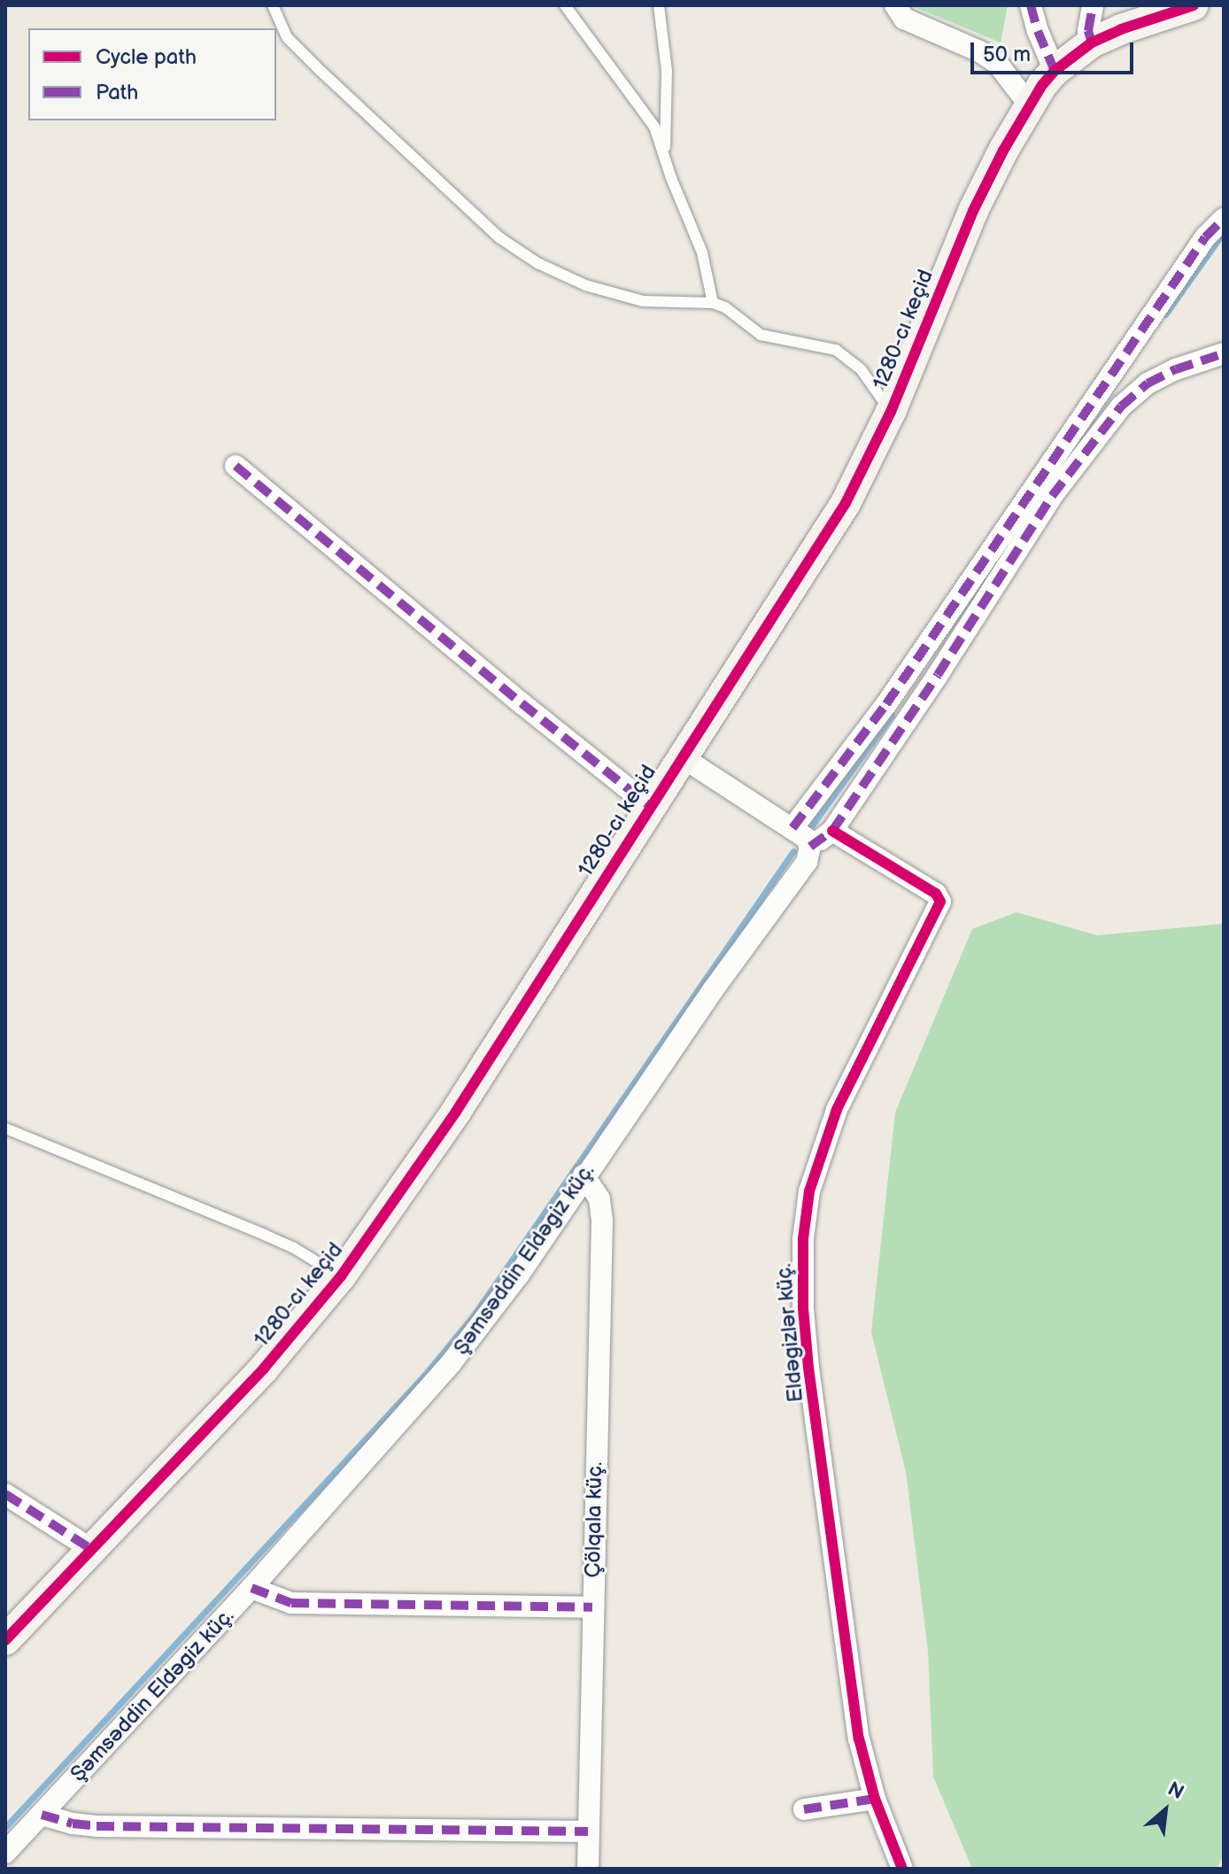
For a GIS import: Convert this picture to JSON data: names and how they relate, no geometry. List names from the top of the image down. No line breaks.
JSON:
{"streets":{"street":["1280-cı keçid","Şəmsəddin Eldəgiz küç.","Eldəgizlər küç.","Çölqala küç."]},"crossings":[["Şəmsəddin Eldəgiz küç.","Çölqala küç."]],"legend":["Cycle path","Path"],"scale_bar":"50 m","north":"top right"}
